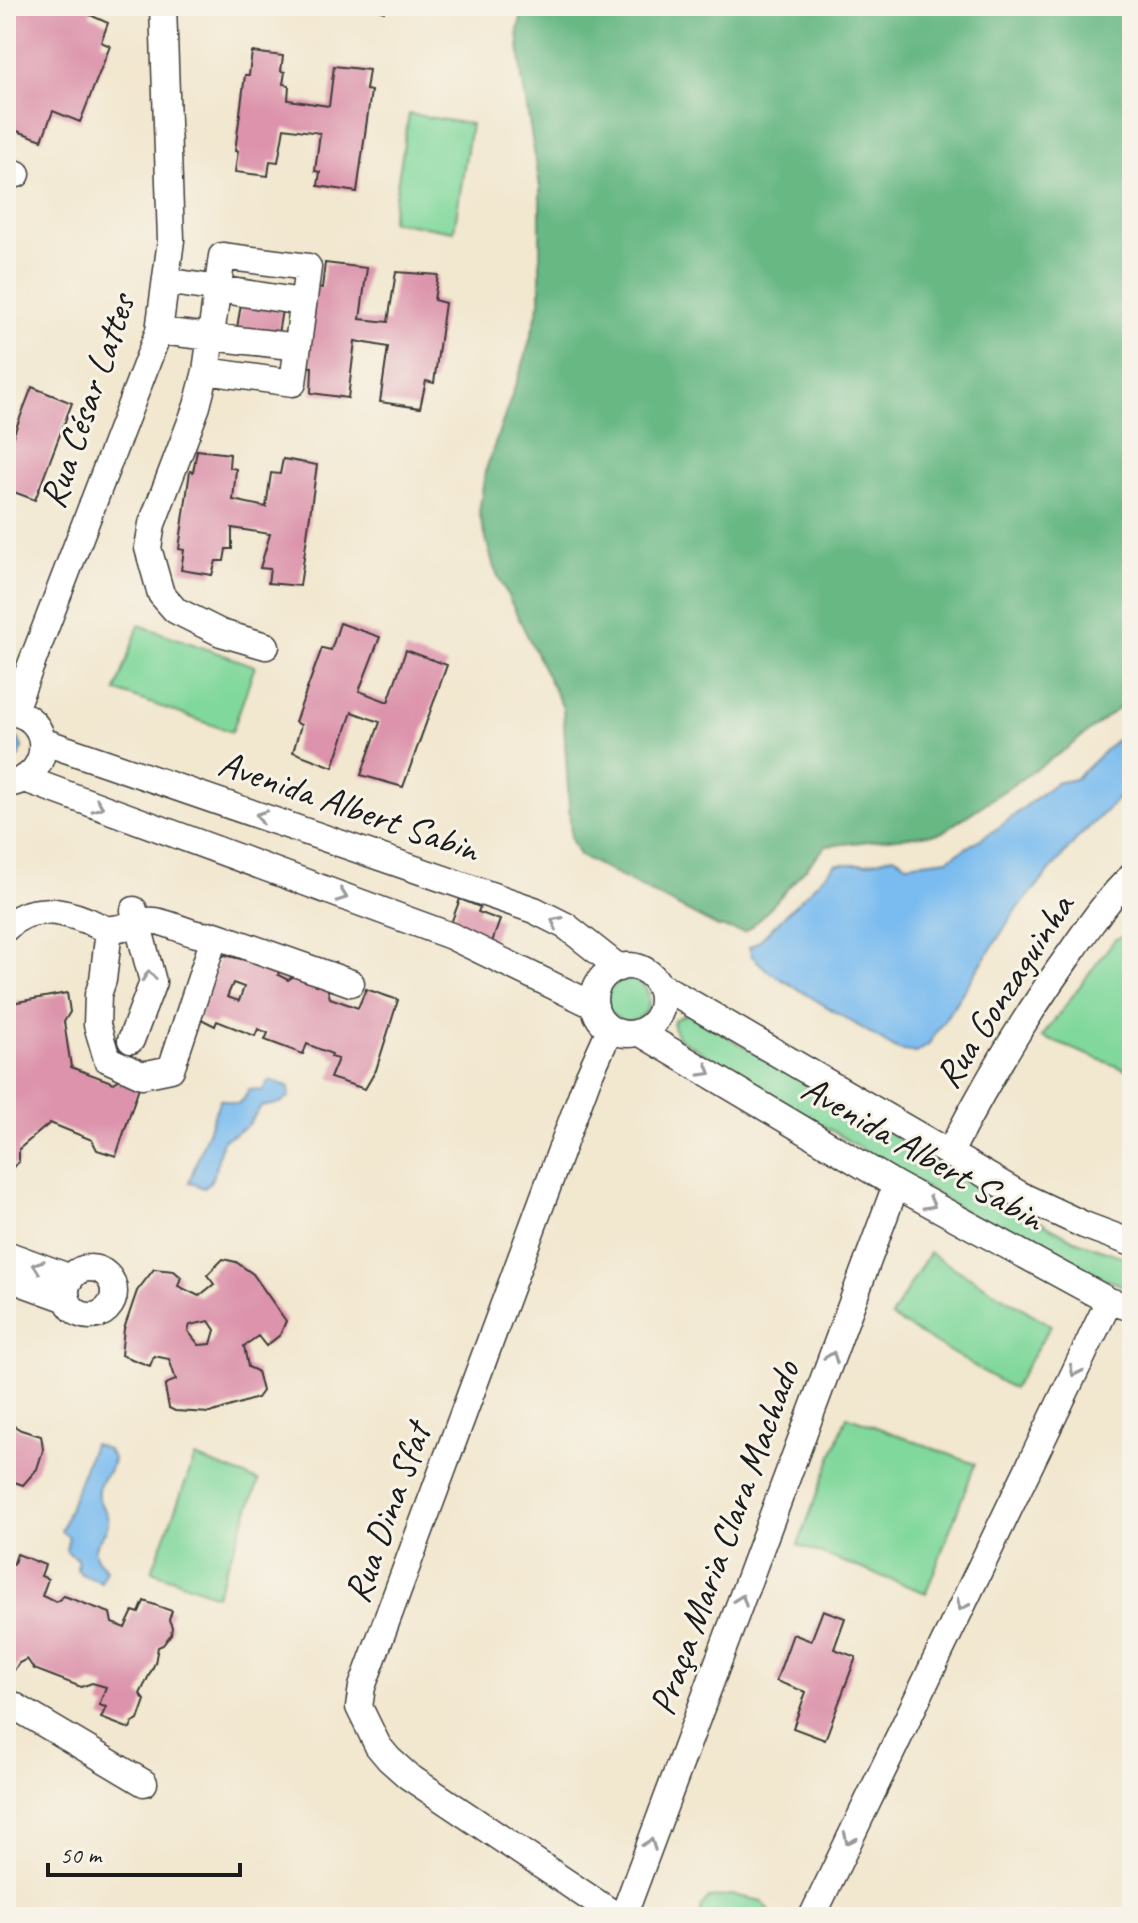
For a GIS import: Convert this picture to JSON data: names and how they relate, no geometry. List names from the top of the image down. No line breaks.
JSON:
{"streets":{"street":["Rua César Lattes","Avenida Albert Sabin","Rua Gonzaguinha","Rua Dina Sfat","Praça Maria Clara Machado"]},"crossings":[["Avenida Albert Sabin","Rua Gonzaguinha"],["Avenida Albert Sabin","Rua Dina Sfat"],["Avenida Albert Sabin","Praça Maria Clara Machado"],["Rua Dina Sfat","Praça Maria Clara Machado"]],"scale_bar":"50 m"}
